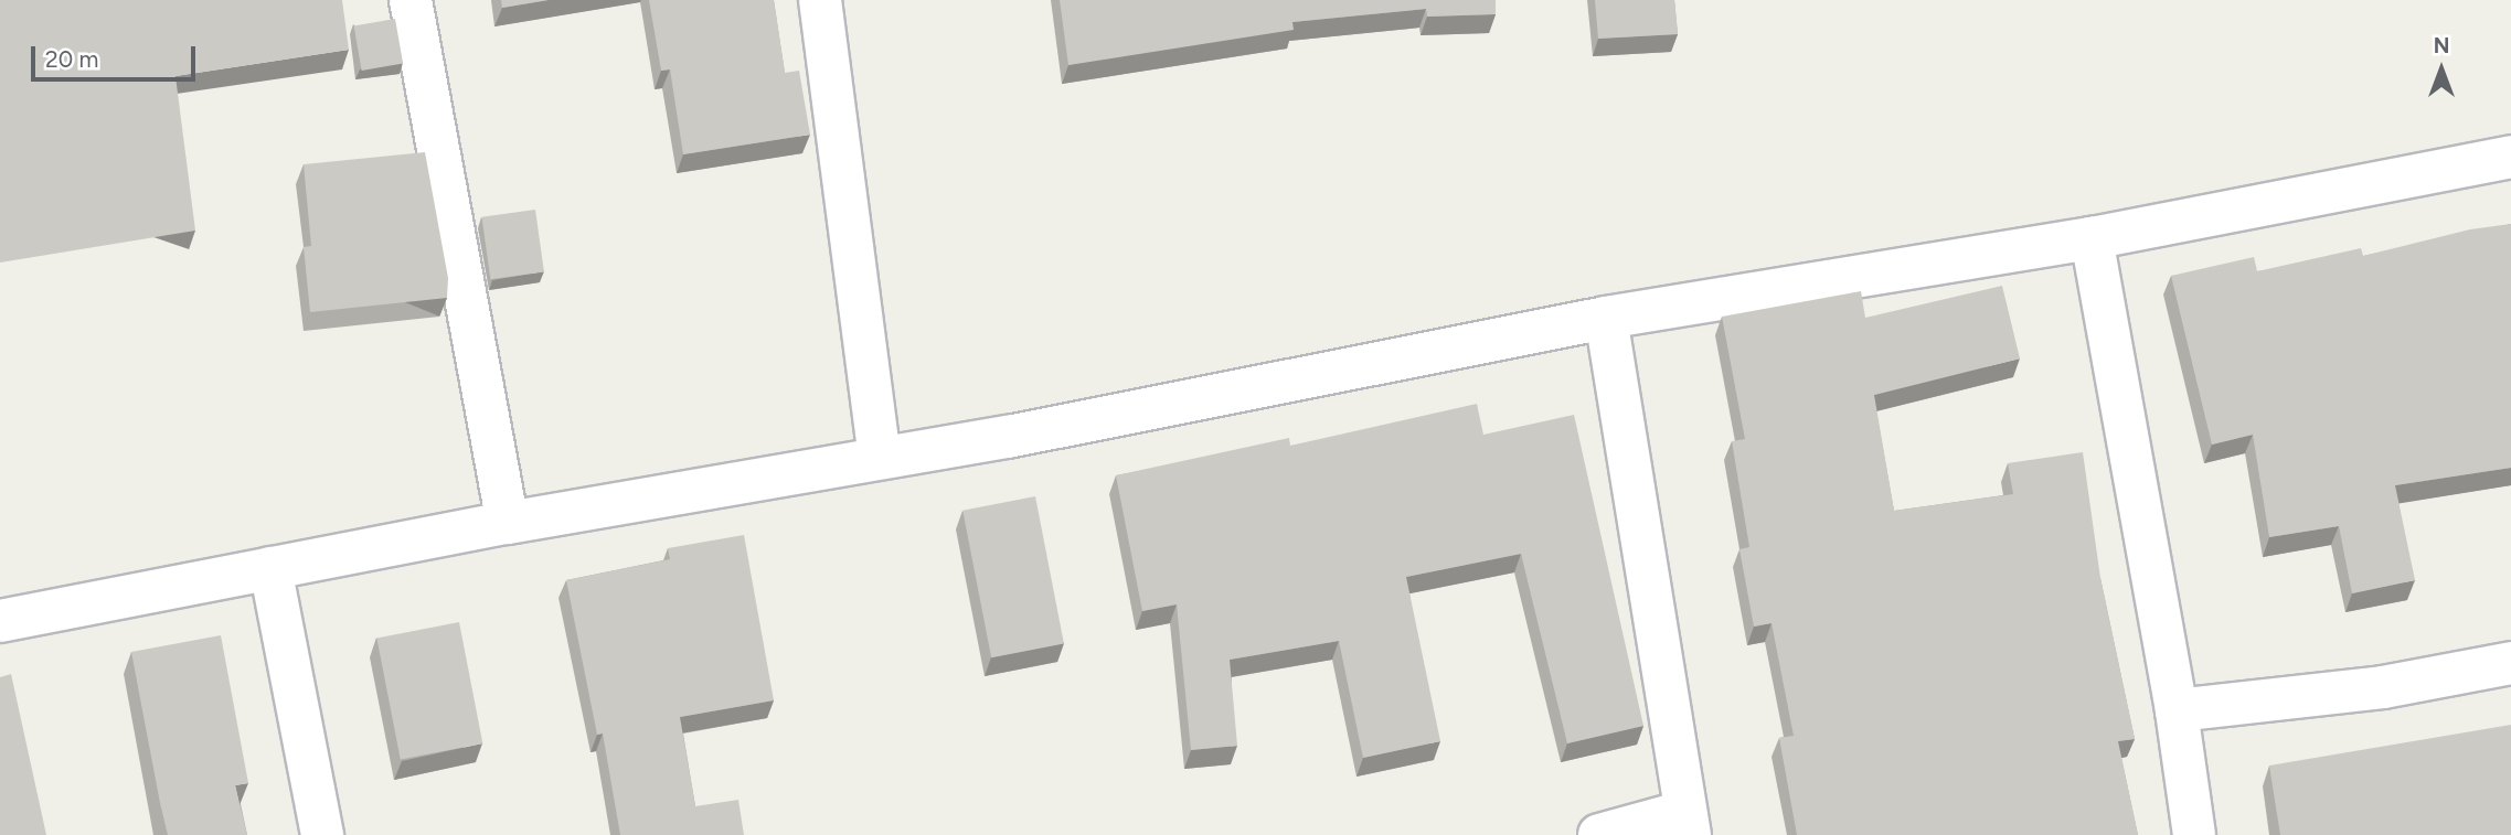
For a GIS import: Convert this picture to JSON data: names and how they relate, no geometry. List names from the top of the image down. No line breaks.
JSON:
{"scale_bar":"20 m","north":"top"}
